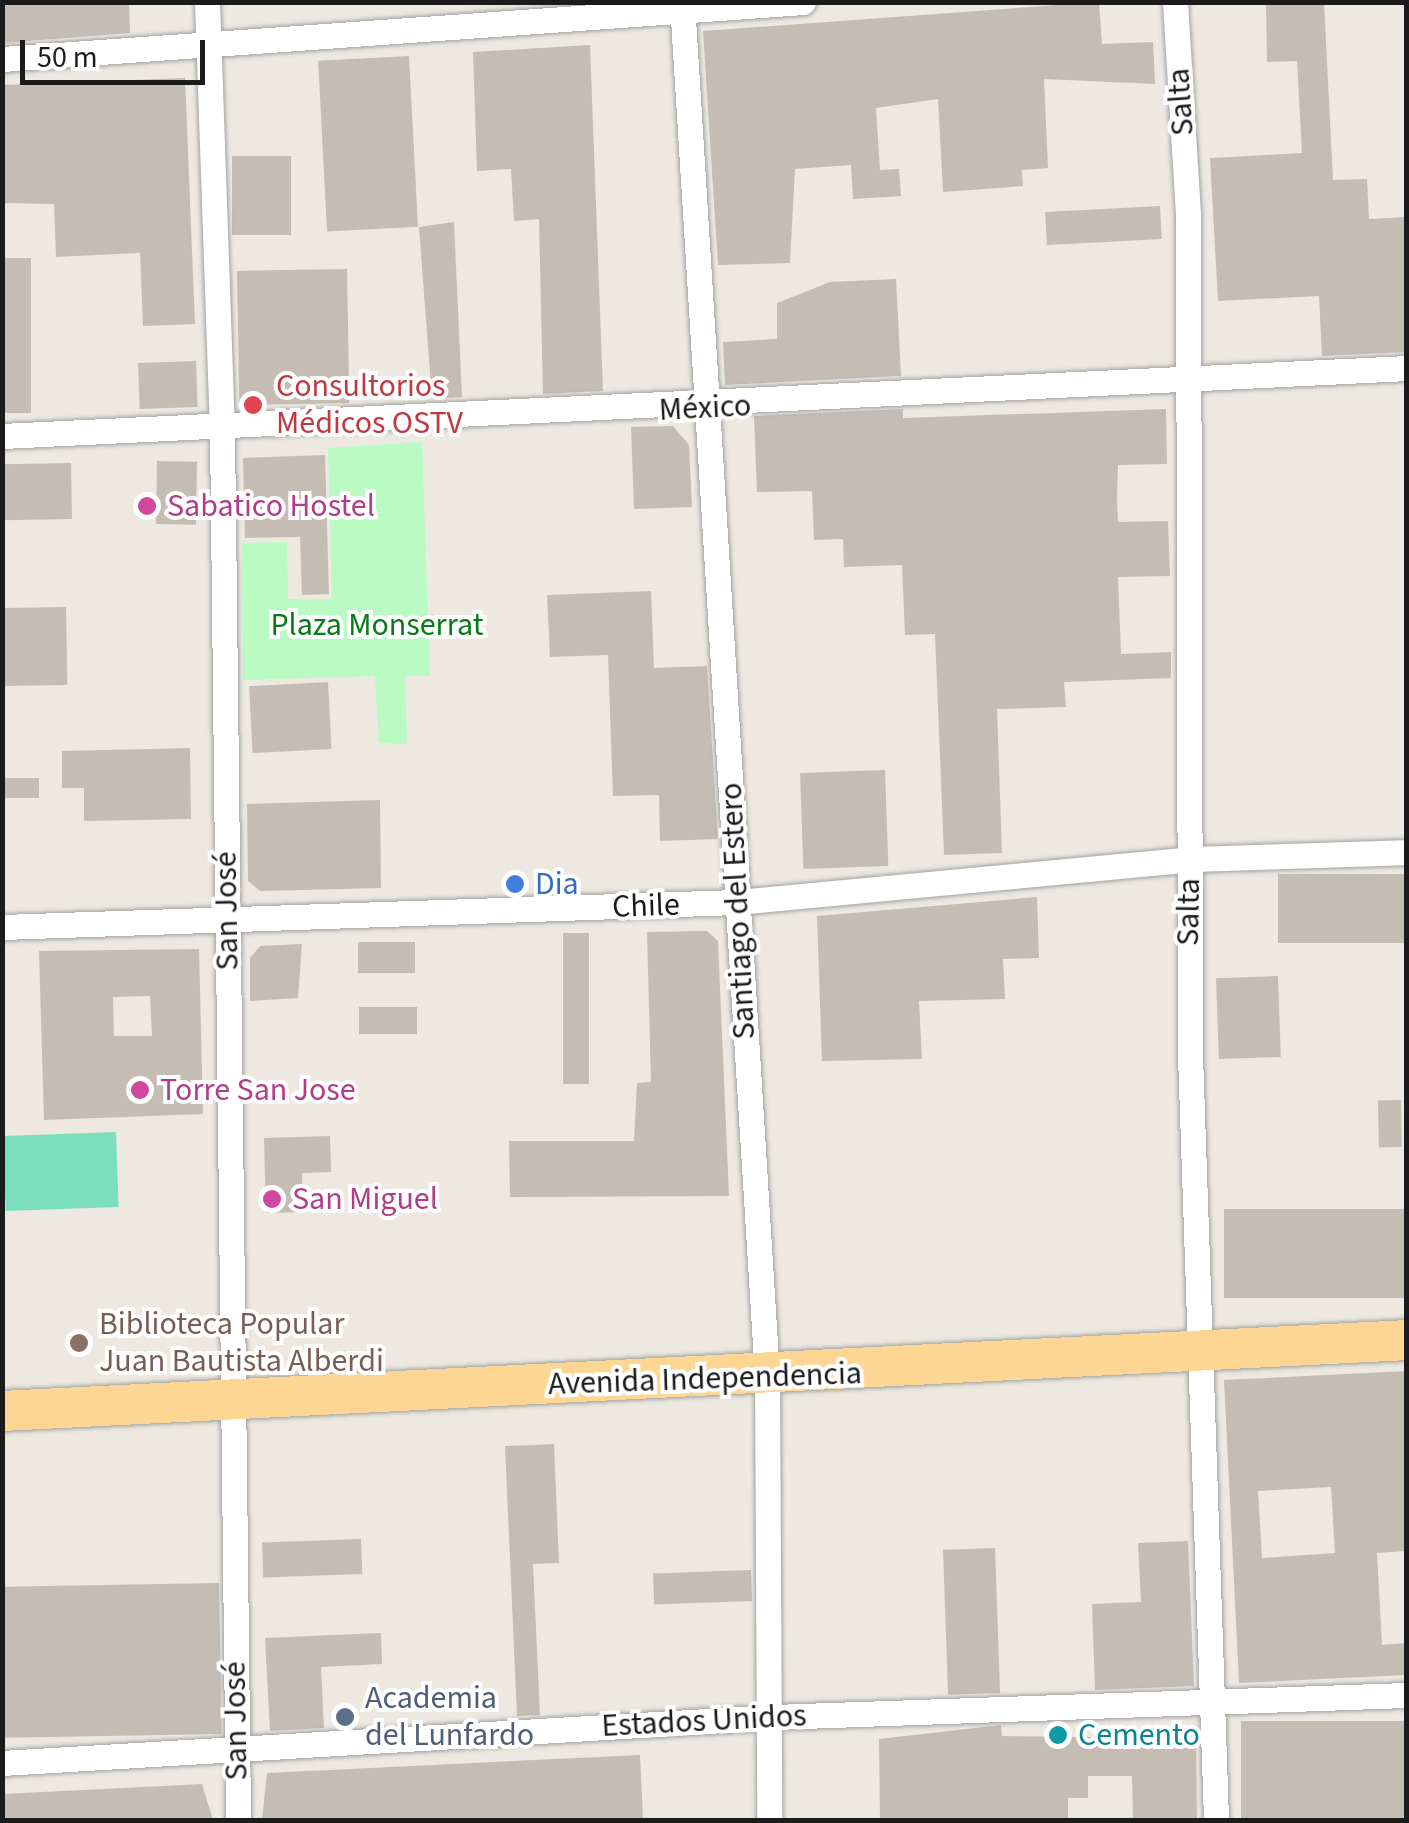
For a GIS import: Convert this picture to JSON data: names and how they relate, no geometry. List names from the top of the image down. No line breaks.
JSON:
{"streets":{"main road":["Avenida Independencia"],"street":["Salta","México","Chile","San José","Santiago del Estero","Estados Unidos"]},"crossings":[["Salta","México"],["Salta","Chile"],["Salta","Avenida Independencia"],["Salta","Estados Unidos"],["México","San José"],["México","Santiago del Estero"],["Chile","San José"],["Chile","Santiago del Estero"],["San José","Avenida Independencia"],["San José","Estados Unidos"],["Santiago del Estero","Avenida Independencia"],["Santiago del Estero","Estados Unidos"]],"parks":["Plaza Monserrat"],"places":["Consultorios Médicos OSTV","Sabatico Hostel","Dia","Torre San Jose","San Miguel","Biblioteca Popular Juan Bautista Alberdi","Academia del Lunfardo","Cemento"],"scale_bar":"50 m"}
